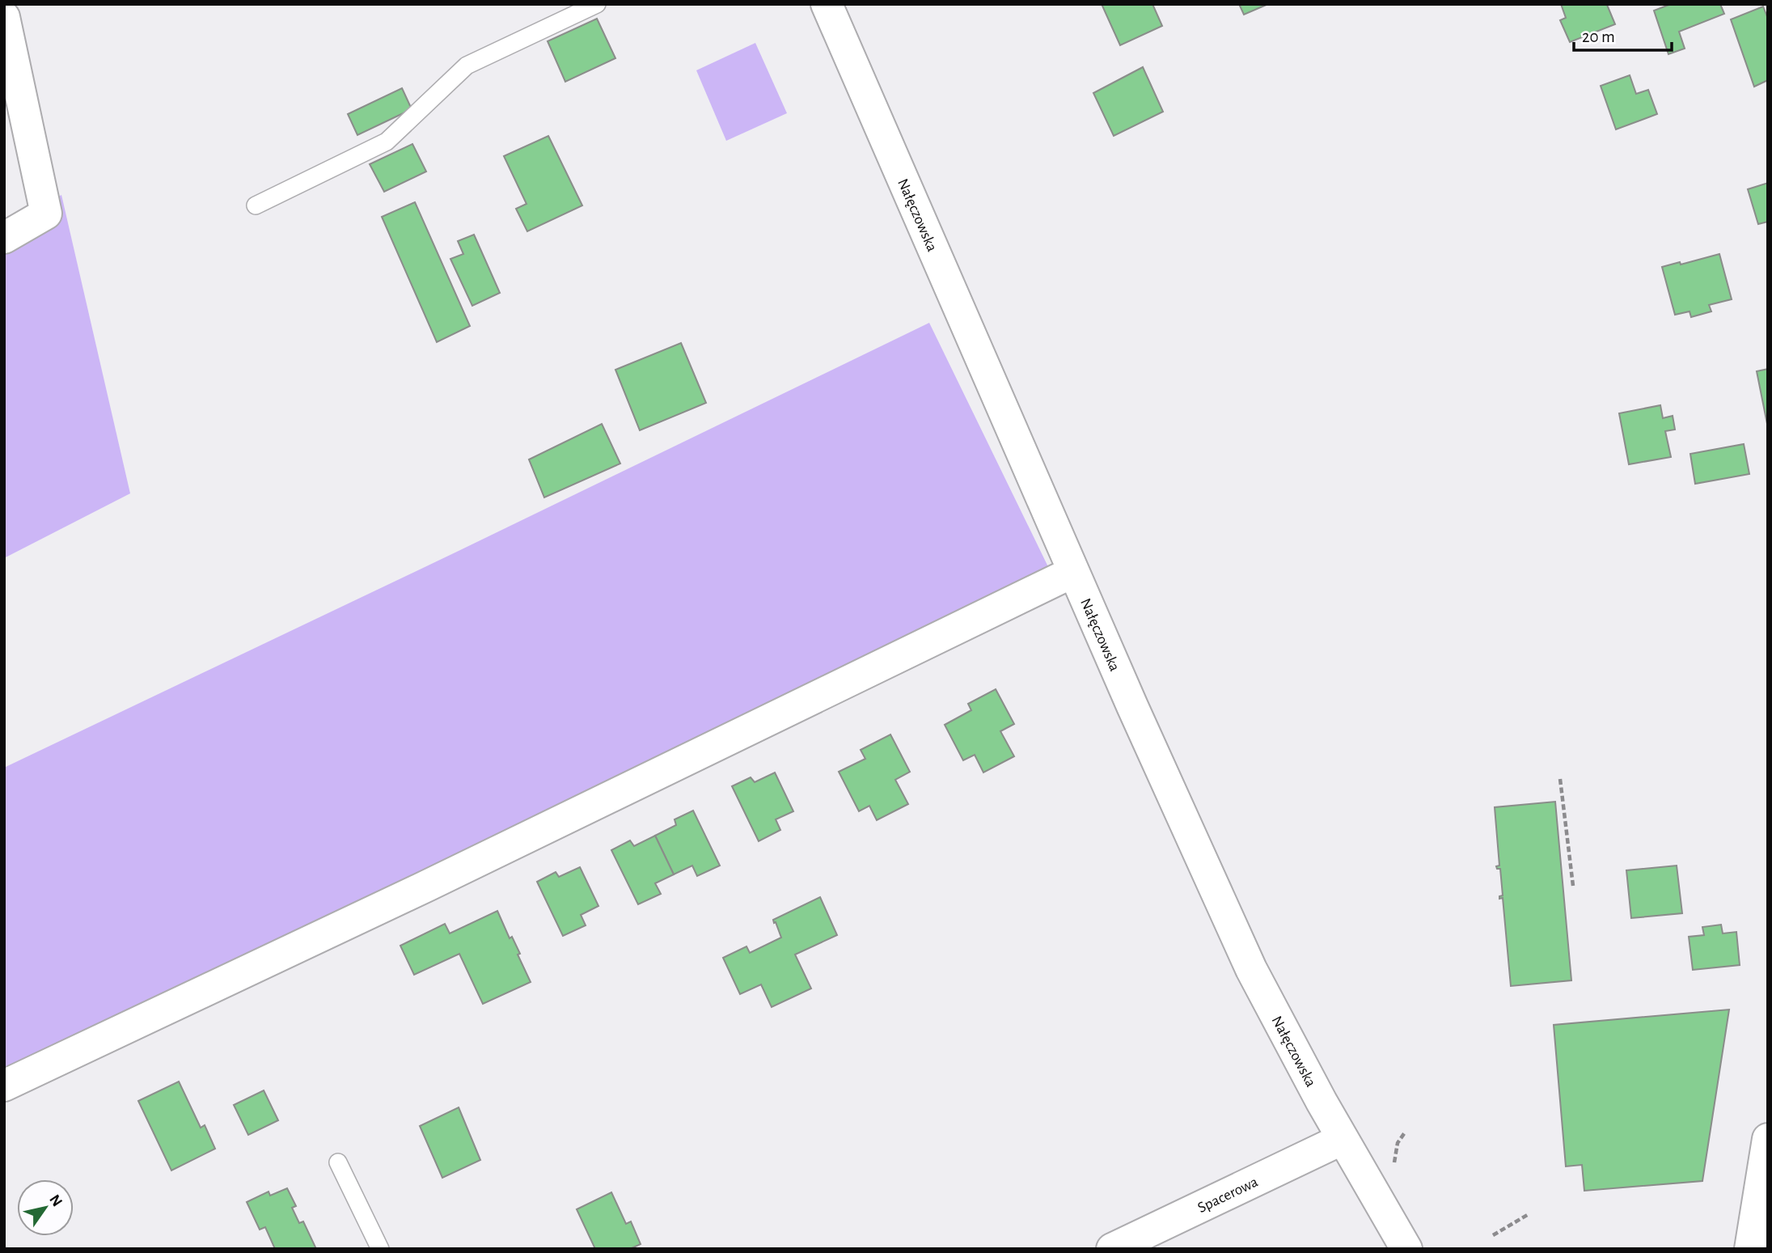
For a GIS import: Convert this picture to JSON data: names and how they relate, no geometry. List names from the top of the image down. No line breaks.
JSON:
{"streets":{"street":["Nałęczowska","Spacerowa"]},"crossings":[["Nałęczowska","Spacerowa"]],"scale_bar":"20 m","north":"top right"}
